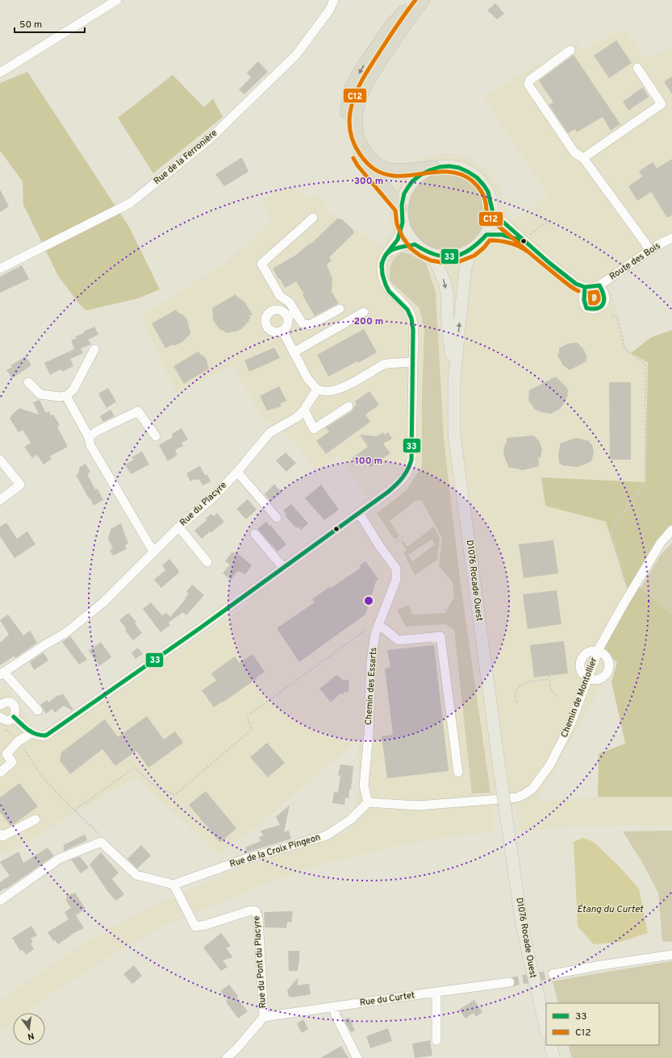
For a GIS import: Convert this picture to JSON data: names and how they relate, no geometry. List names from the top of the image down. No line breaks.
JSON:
{"streets":{"main road":["D1076 Rocade Ouest"],"street":["Rue de la Ferronière","Route des Bois","Rue du Placyre","Chemin des Essarts","Chemin de Montollier","Rue de la Croix Pingeon","Rue du Pont du Placyre","Rue du Curtet"]},"crossings":[["Chemin des Essarts","Chemin de Montollier"],["Chemin des Essarts","Rue de la Croix Pingeon"],["Chemin de Montollier","Rue de la Croix Pingeon"],["Rue de la Croix Pingeon","Rue du Pont du Placyre"],["Rue du Pont du Placyre","Rue du Curtet"]],"water":["Étang du Curtet"],"lines":["transit line C12","transit line 33"],"legend":["33","C12"],"scale_bar":"50 m","north":"bottom","rings":["300 m","200 m","100 m"]}
